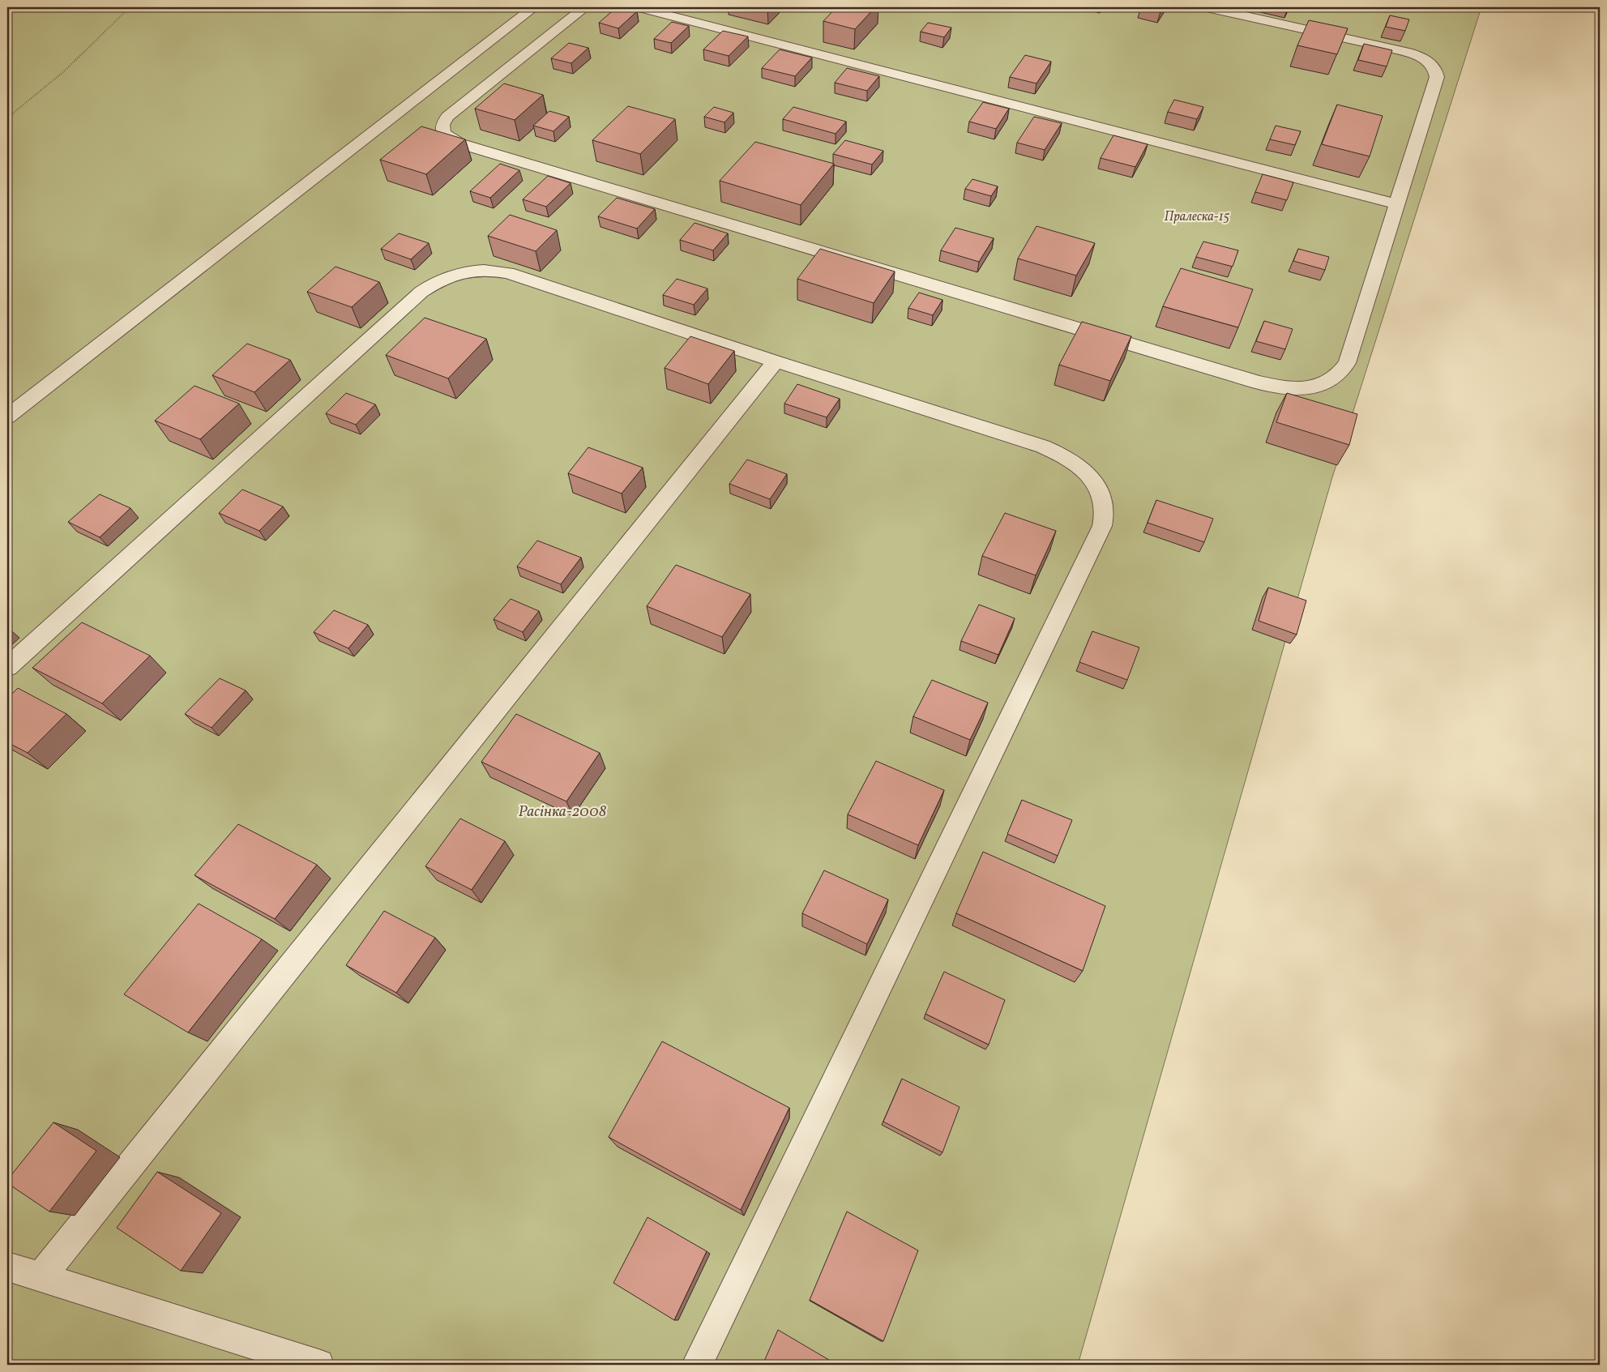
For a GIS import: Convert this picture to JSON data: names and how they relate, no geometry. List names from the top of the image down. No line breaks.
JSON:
{"parks":["Пралеска-15","Расінка-2008"]}
